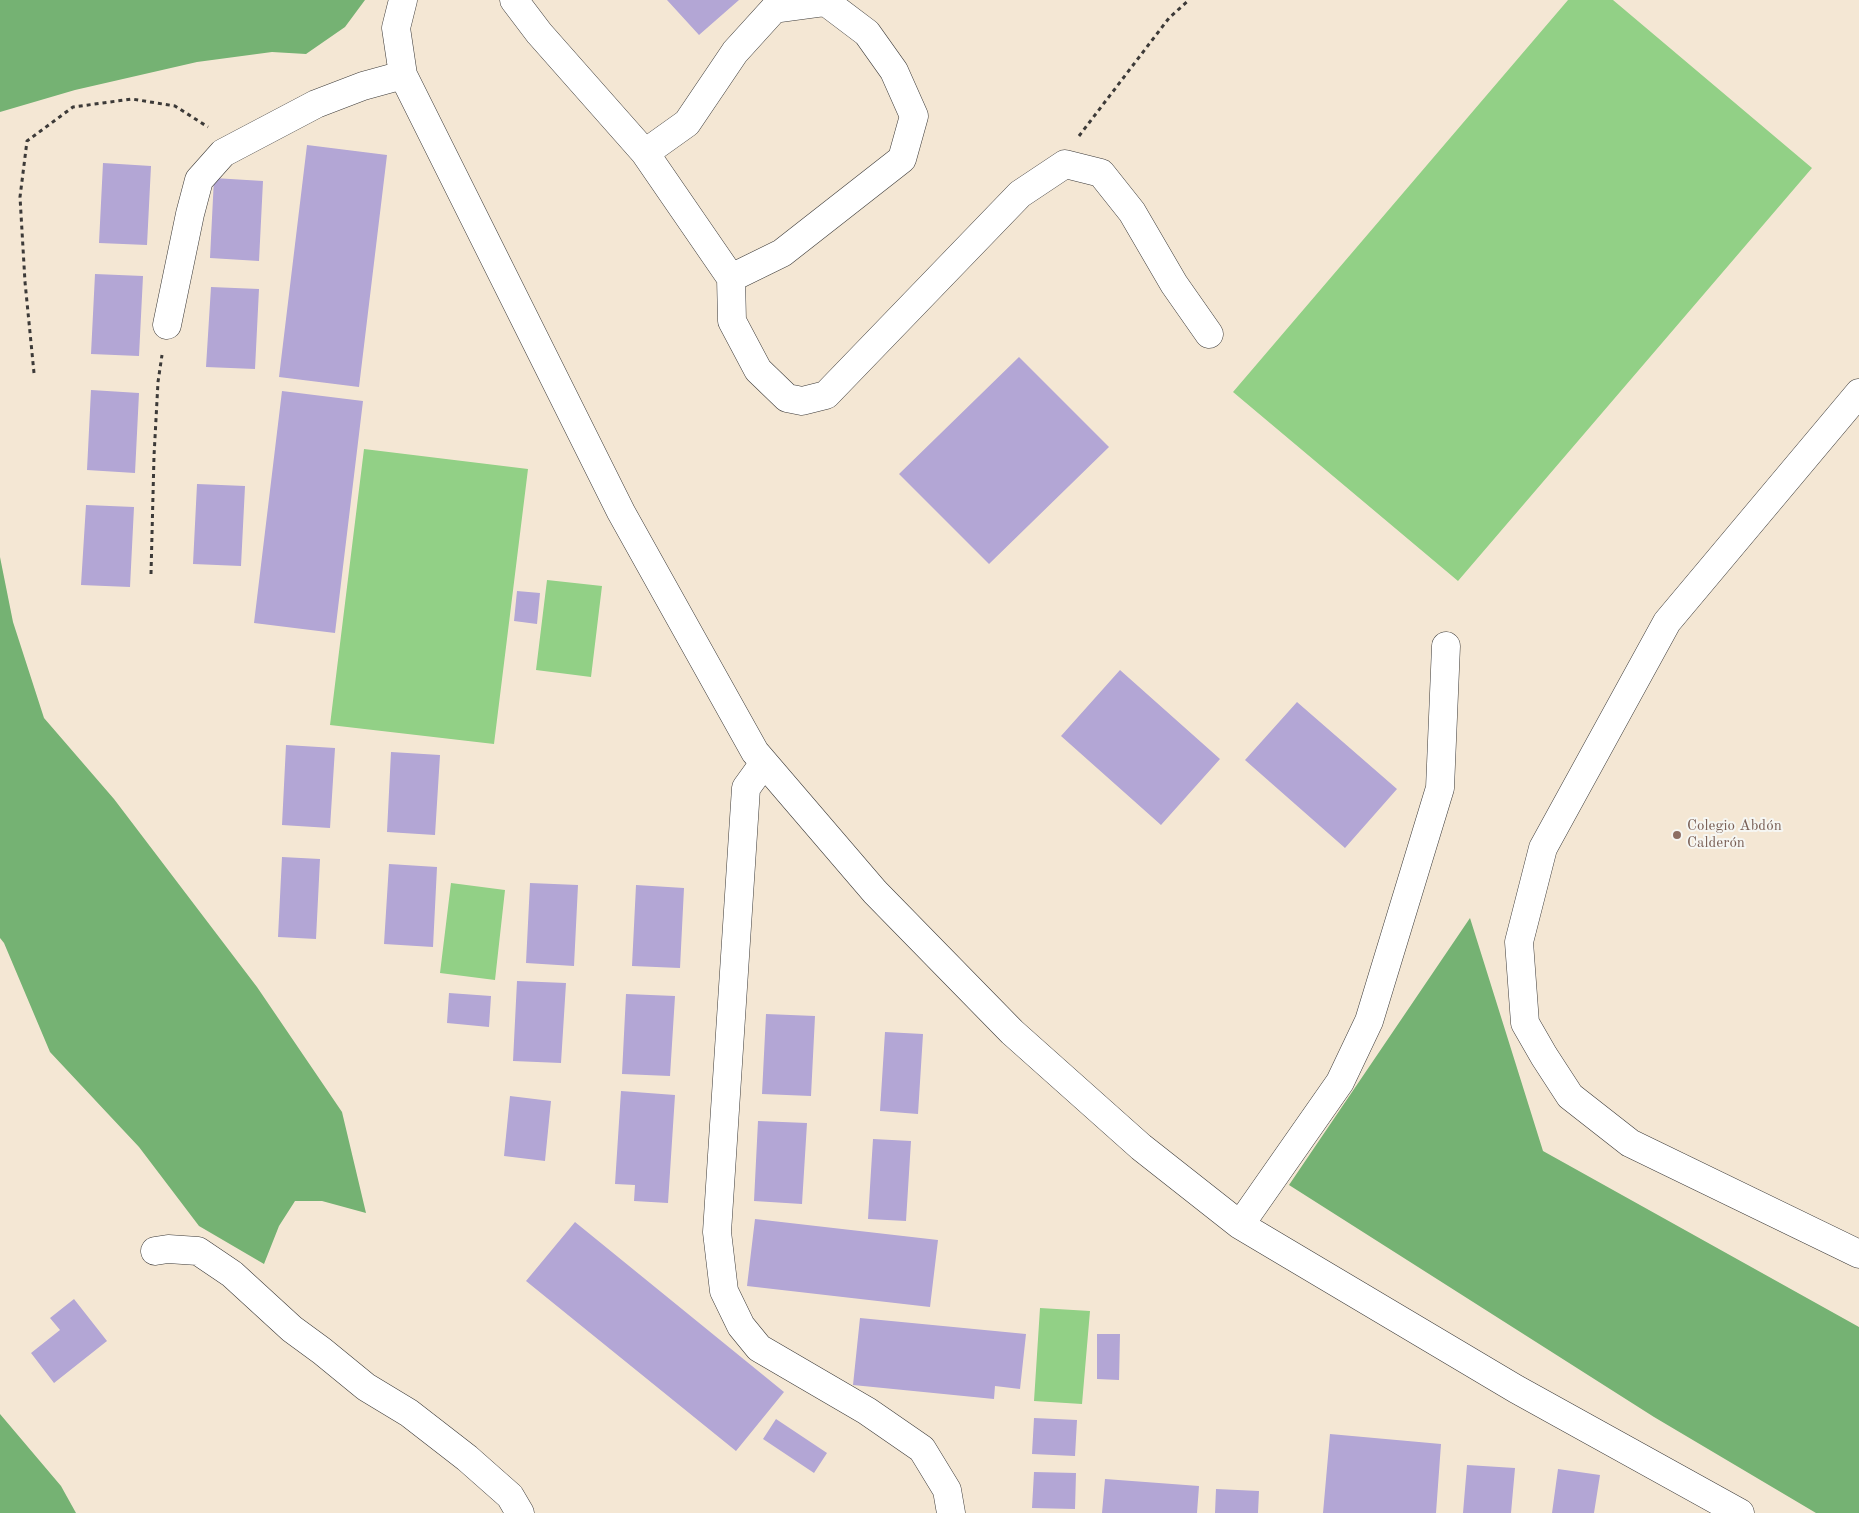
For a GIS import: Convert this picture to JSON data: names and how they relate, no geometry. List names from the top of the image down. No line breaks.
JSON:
{"places":["Colegio Abdón Calderón"]}
